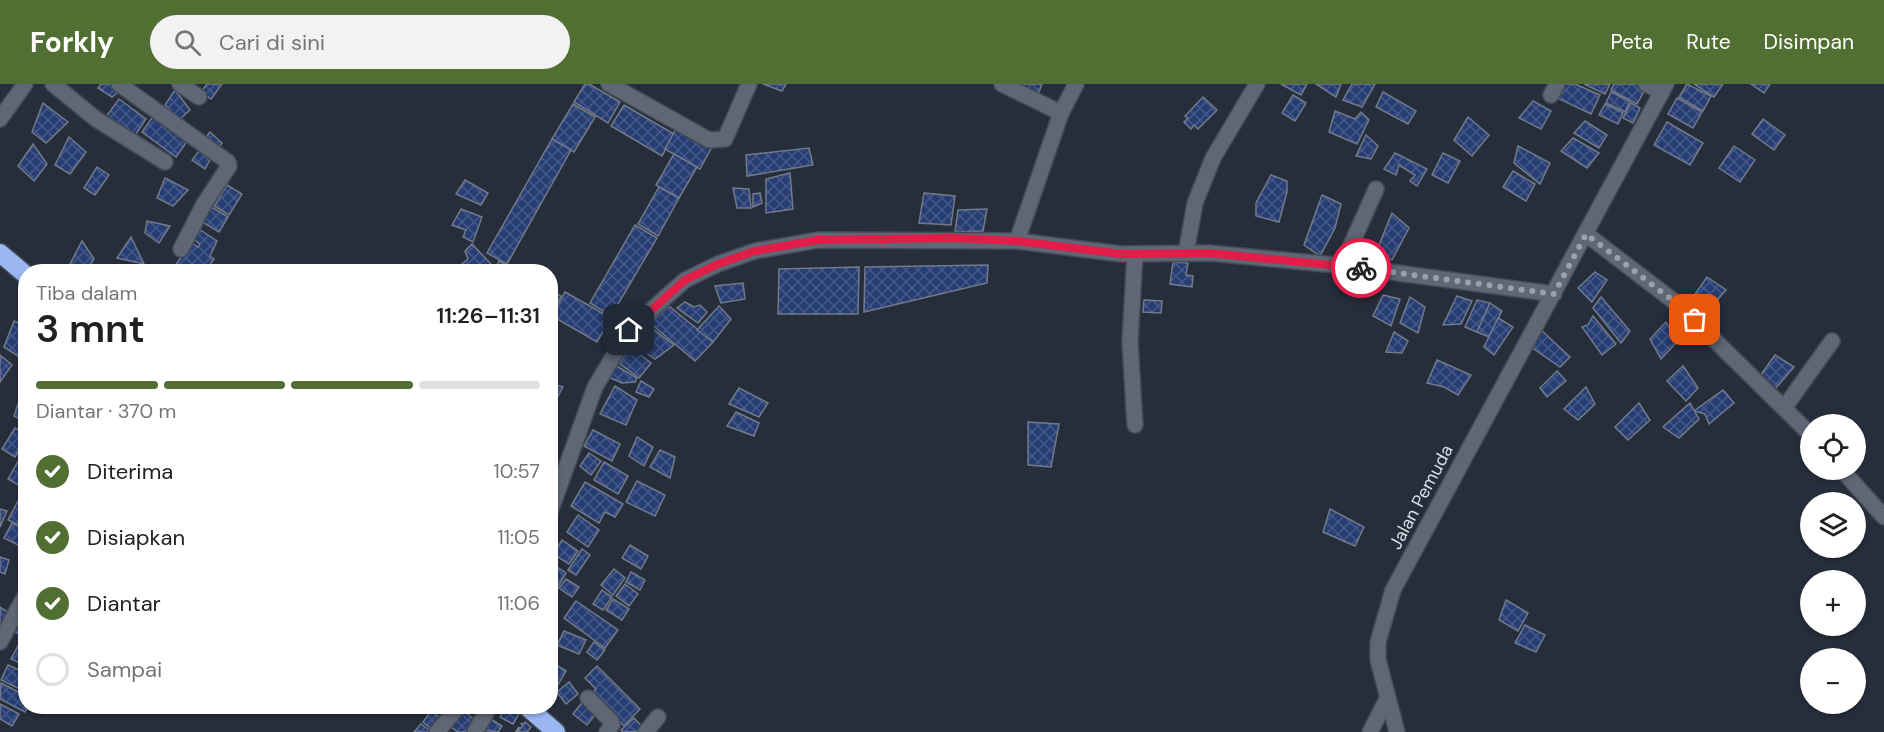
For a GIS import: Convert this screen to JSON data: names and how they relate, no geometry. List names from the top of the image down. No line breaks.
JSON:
{"streets":{"street":["Jalan Pemuda"]},"page":{"header":"Forkly","search":"Cari di sini","nav":["Peta","Rute","Disimpan"],"heading":["3 mnt","Tiba dalam","11:26–11:31"],"bar":"Diantar · 370 m","map_buttons":["+","−"],"list":[["Diterima","10:57"],["Disiapkan","11:05"],["Diantar","11:06"],"Sampai"]}}
